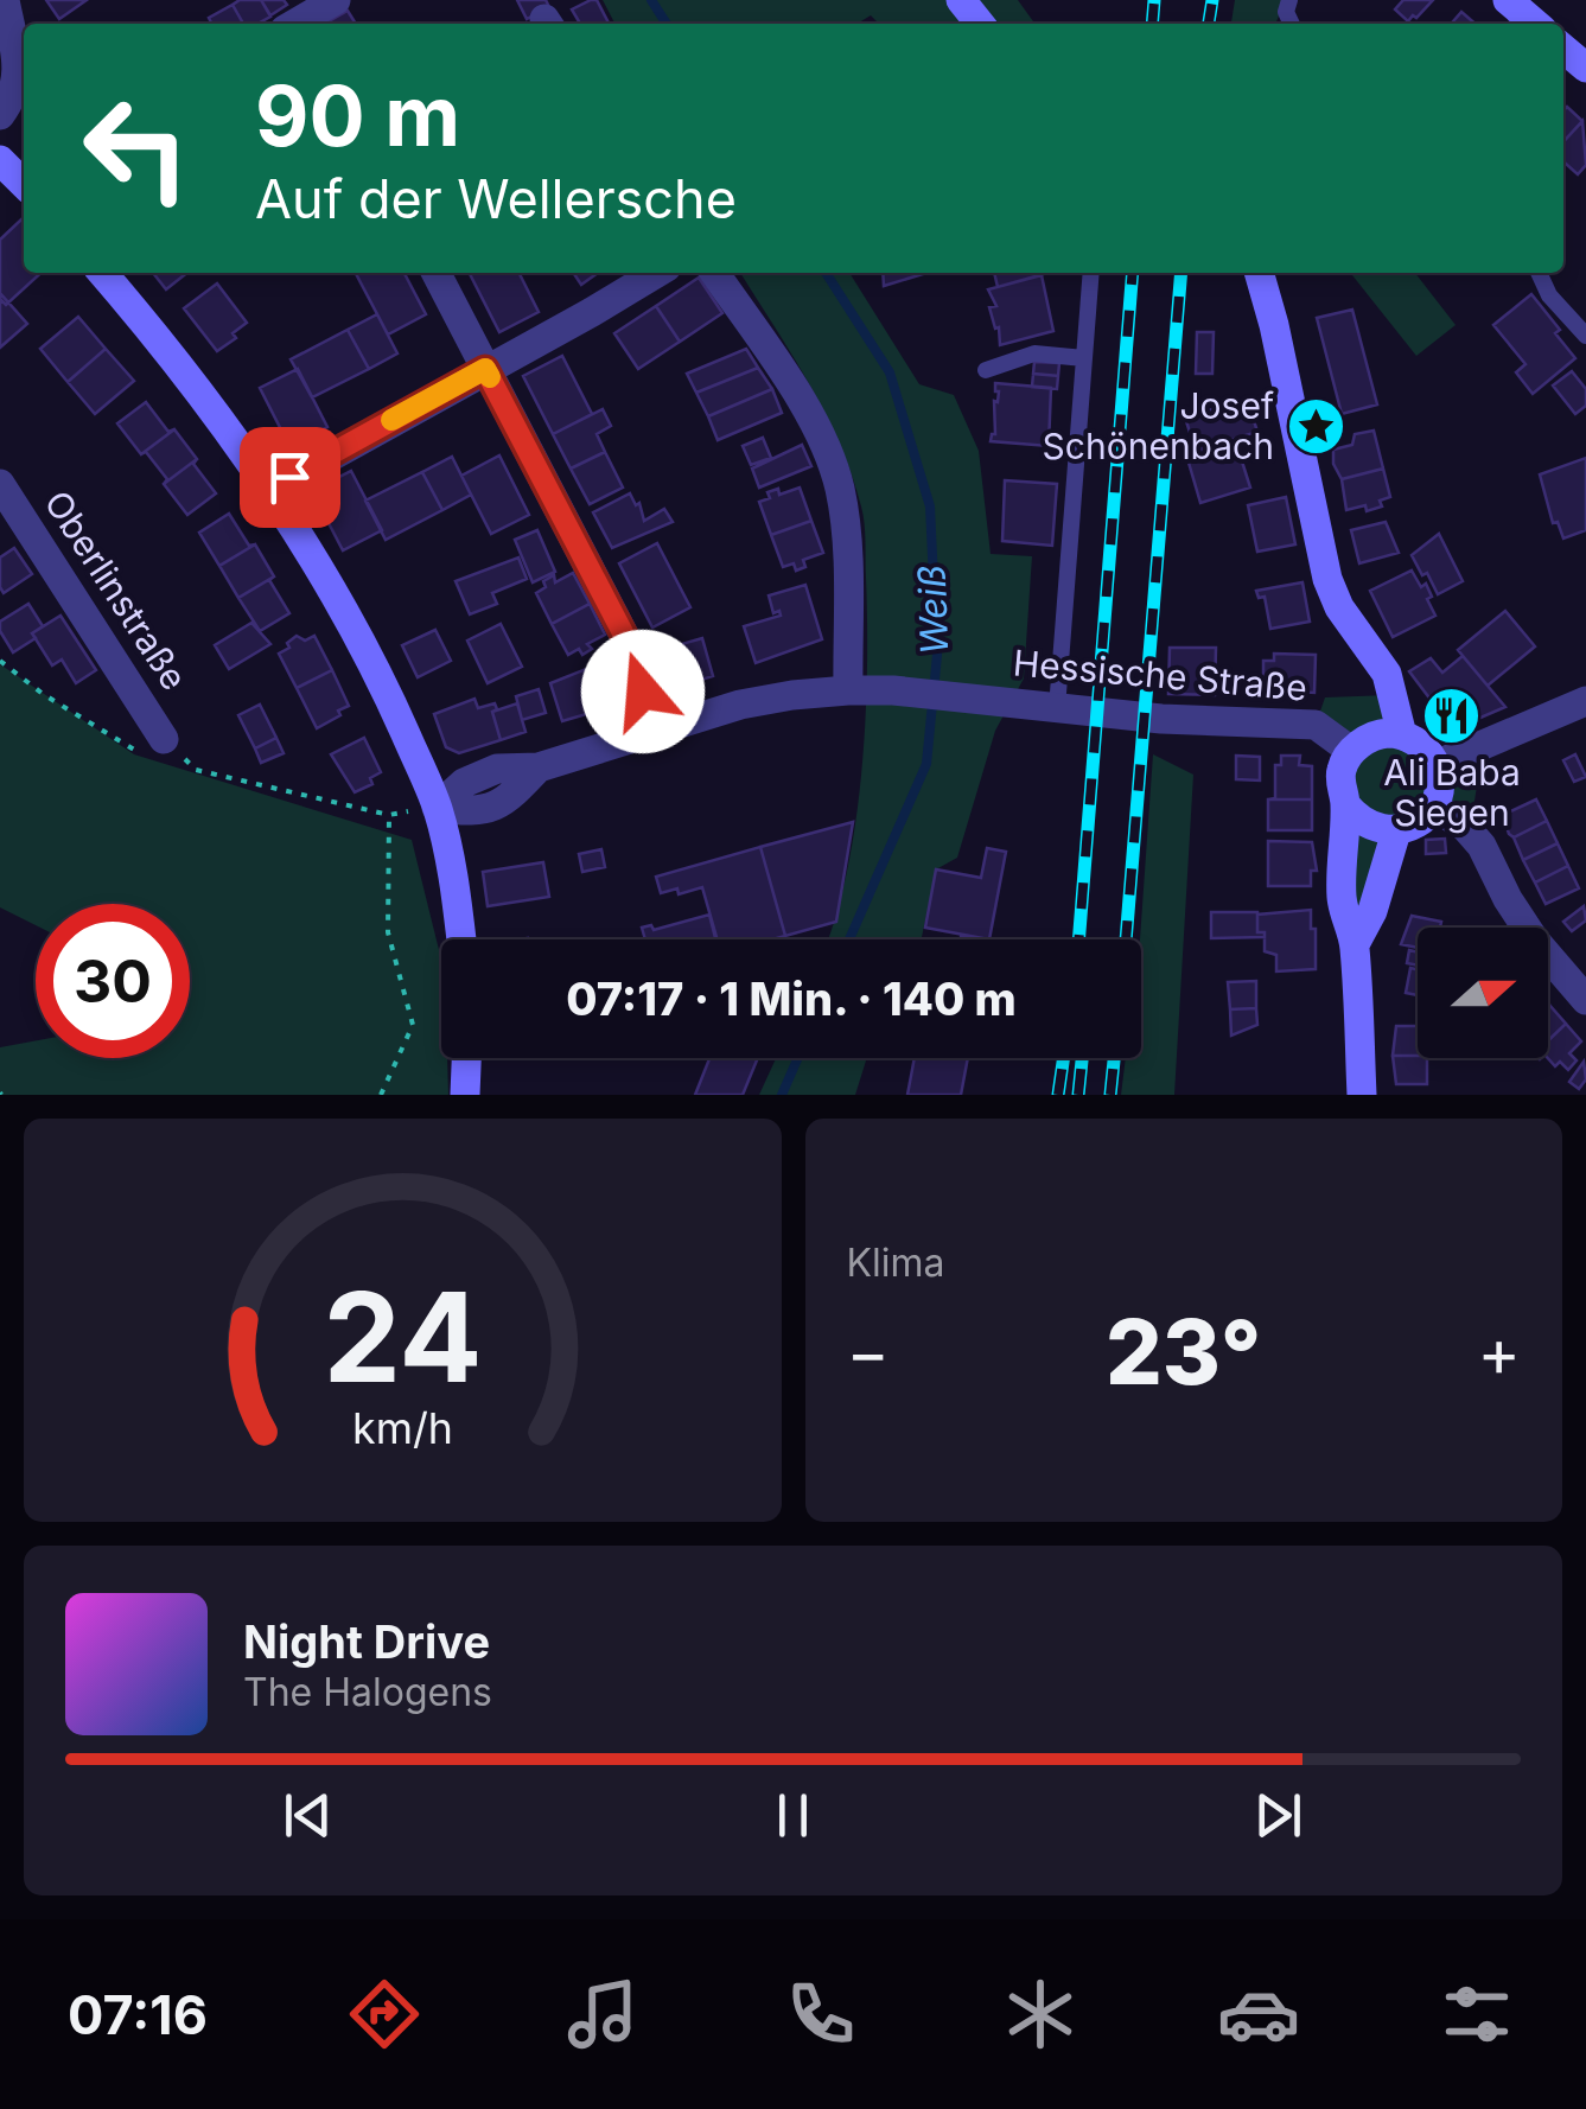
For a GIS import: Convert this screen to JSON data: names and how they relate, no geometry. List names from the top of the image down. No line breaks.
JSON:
{"streets":{"street":["Oberlinstraße","Hessische Straße"]},"water":["Weiß"],"places":{"place":["Josef Schönenbach"],"restaurant":["Ali Baba Siegen"]},"north":"right","page":{"turn":["90 m","Auf der Wellersche"],"limit":"30","trip":"07:17 · 1 Min. · 140 m","tile":"Klima","heat":["−","23°","+"],"song":["Night Drive","The Halogens"],"tabs":"07:16","gauge":["24","km/h"]}}
